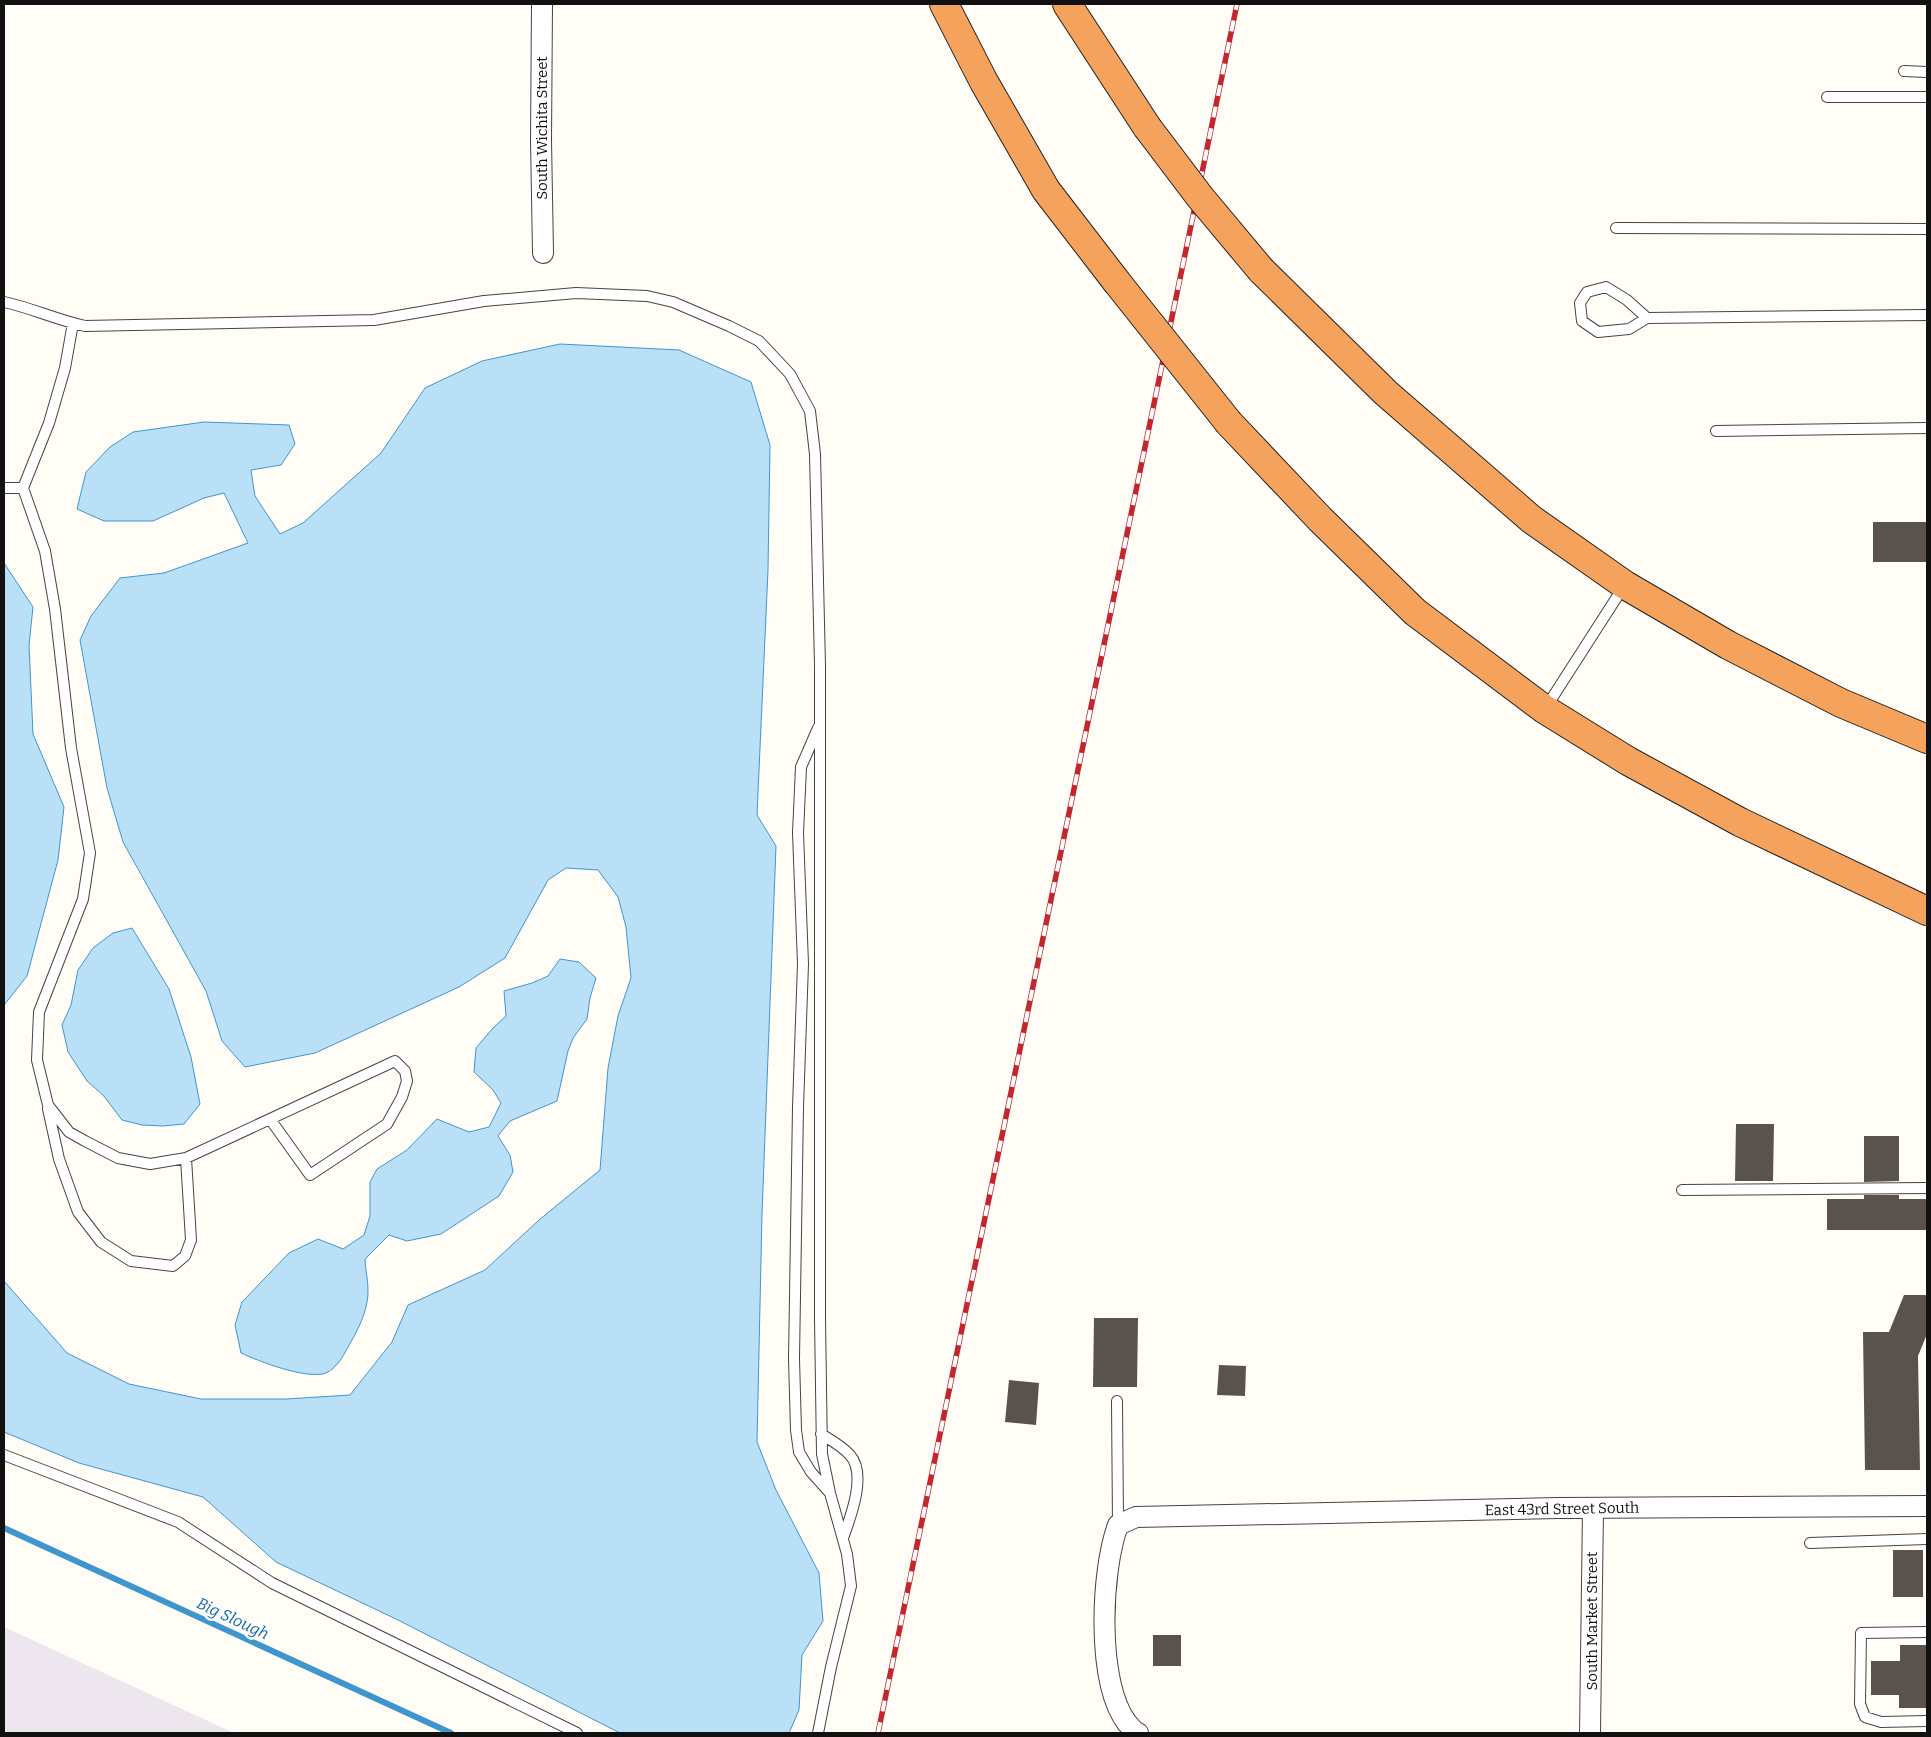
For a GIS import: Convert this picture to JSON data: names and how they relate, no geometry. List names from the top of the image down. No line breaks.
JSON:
{"streets":{"street":["South Wichita Street","East 43rd Street South","South Market Street"]},"crossings":[["East 43rd Street South","South Market Street"]],"water":["Big Slough"]}
